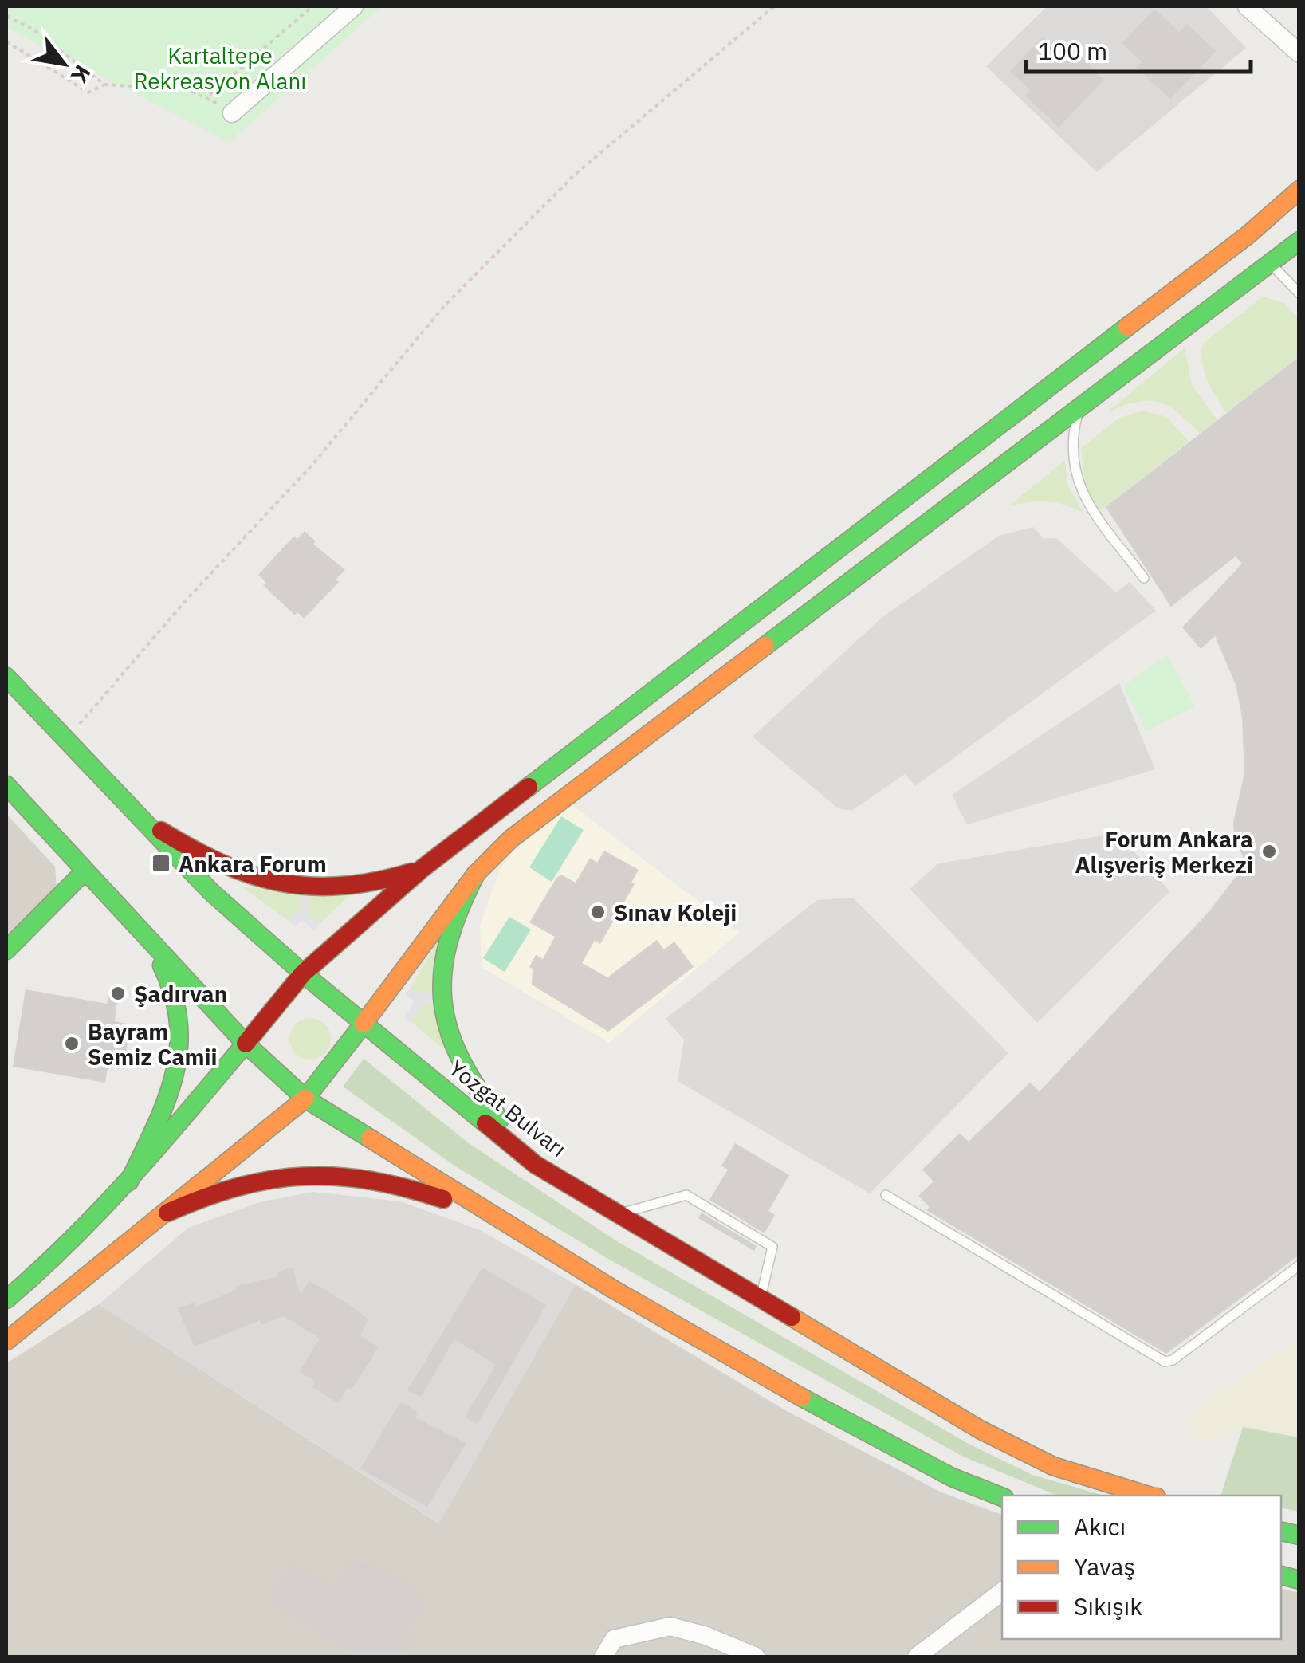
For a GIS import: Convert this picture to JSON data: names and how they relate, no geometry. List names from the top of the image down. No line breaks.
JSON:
{"streets":{"main road":["Yozgat Bulvarı"]},"parks":["Kartaltepe Rekreasyon Alanı"],"places":{"other":["Forum Ankara Alışveriş Merkezi","Sınav Koleji","Şadırvan","Bayram Semiz Camii"],"transit":["Ankara Forum"]},"legend":["Akıcı","Yavaş","Sıkışık"],"scale_bar":"100 m","north":"bottom right"}
